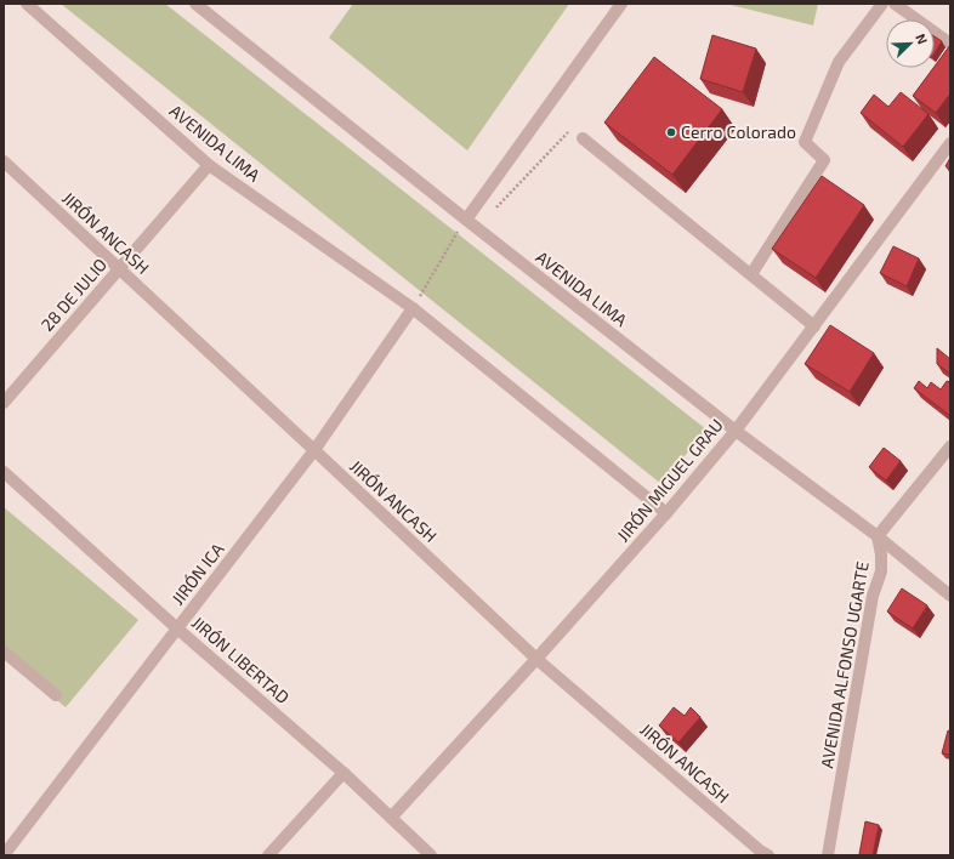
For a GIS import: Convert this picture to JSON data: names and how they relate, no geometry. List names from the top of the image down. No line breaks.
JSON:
{"streets":{"street":["AVENIDA LIMA","JIRÓN ANCASH","28 DE JULIO","JIRÓN MIGUEL GRAU","JIRÓN ICA","JIRÓN LIBERTAD","AVENIDA ALFONSO UGARTE"]},"crossings":[["AVENIDA LIMA","28 DE JULIO"],["AVENIDA LIMA","JIRÓN MIGUEL GRAU"],["AVENIDA LIMA","JIRÓN ICA"],["AVENIDA LIMA","AVENIDA ALFONSO UGARTE"],["JIRÓN ANCASH","28 DE JULIO"],["JIRÓN ANCASH","JIRÓN MIGUEL GRAU"],["JIRÓN ANCASH","JIRÓN ICA"],["JIRÓN MIGUEL GRAU","JIRÓN LIBERTAD"],["JIRÓN ICA","JIRÓN LIBERTAD"]],"places":["Cerro Colorado"],"north":"top right"}
